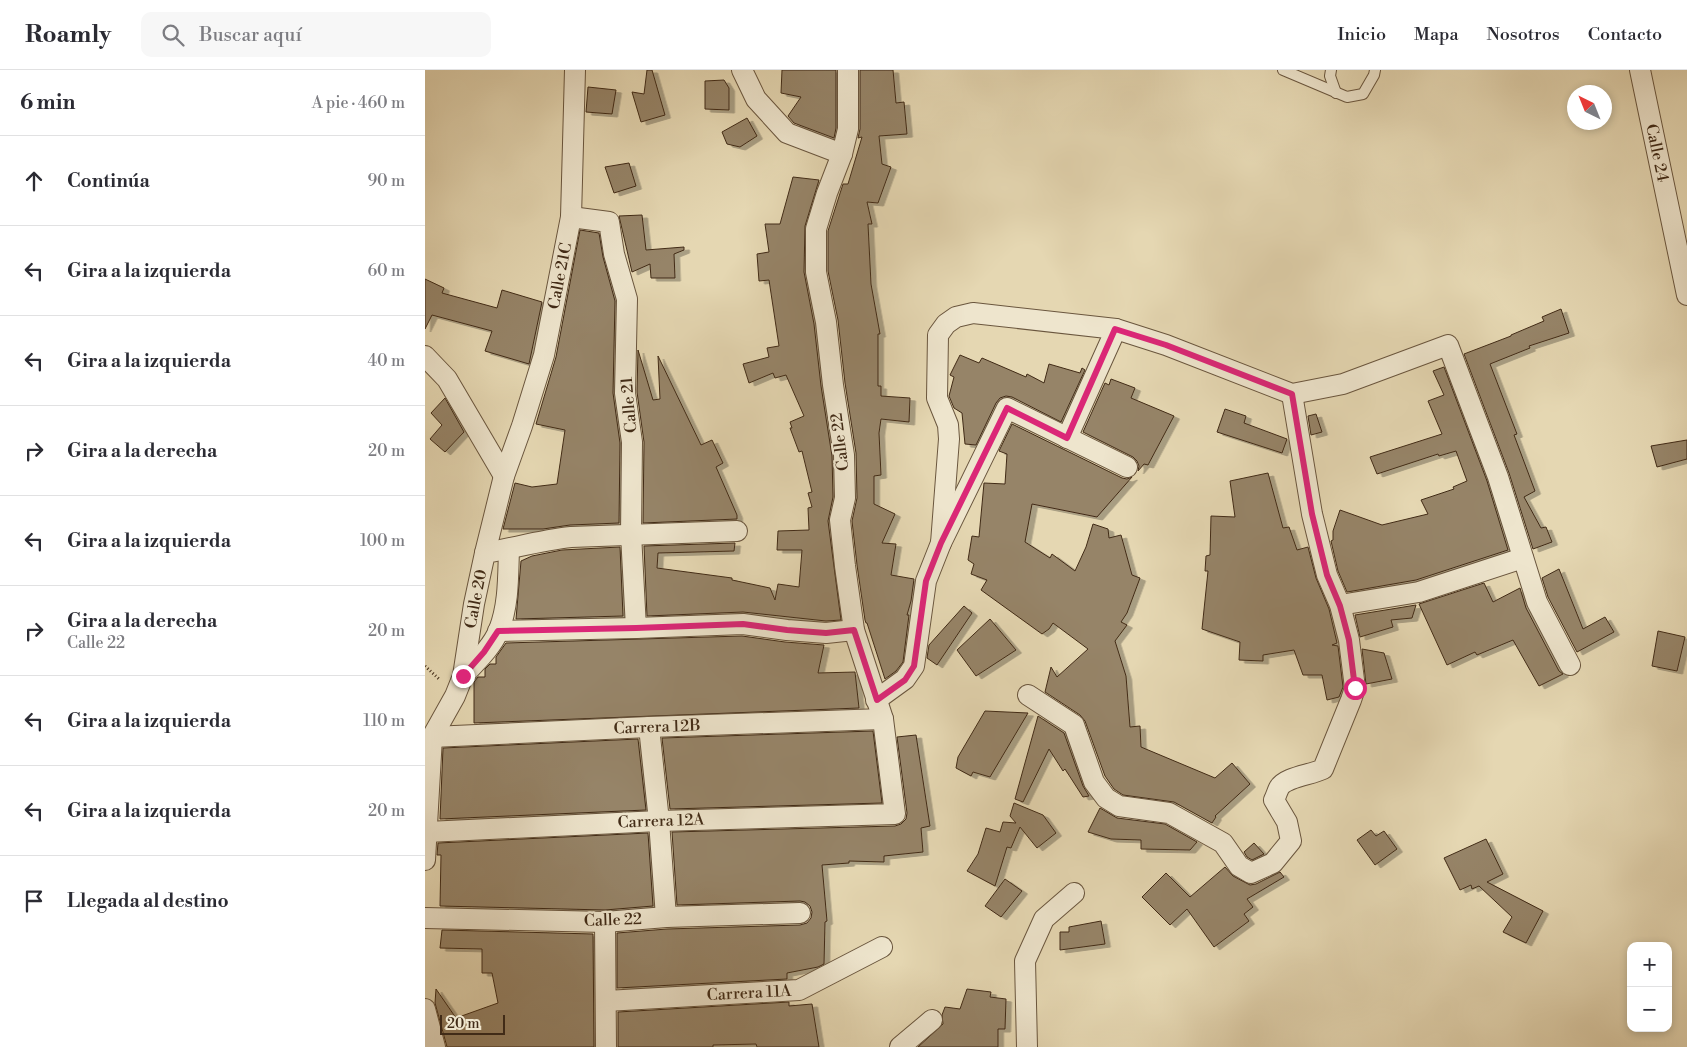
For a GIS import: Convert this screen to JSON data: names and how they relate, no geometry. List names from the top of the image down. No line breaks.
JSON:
{"streets":{"street":["Calle 24","Calle 21C","Calle 21","Calle 22","Calle 20","Carrera 12B","Carrera 12A","Carrera 11A"]},"crossings":[["Calle 21C","Calle 21"],["Calle 21C","Calle 20"],["Calle 21","Calle 20"],["Calle 22","Carrera 12B"],["Calle 22","Carrera 12A"],["Calle 20","Carrera 12B"],["Calle 20","Carrera 12A"]],"scale_bar":"20 m","north":"top left","page":{"header":"Roamly","search":"Buscar aquí","nav":["Inicio","Mapa","Nosotros","Contacto"],"heading":["6 min","A pie · 460 m"],"list":[["Continúa","90 m"],["Gira a la izquierda","60 m"],["Gira a la izquierda","40 m"],["Gira a la derecha","20 m"],["Gira a la izquierda","100 m"],["Gira a la derecha","Calle 22","20 m"],["Gira a la izquierda","110 m"],["Gira a la izquierda","20 m"],"Llegada al destino"],"map_buttons":["+","−"],"scale":"20 m"}}
